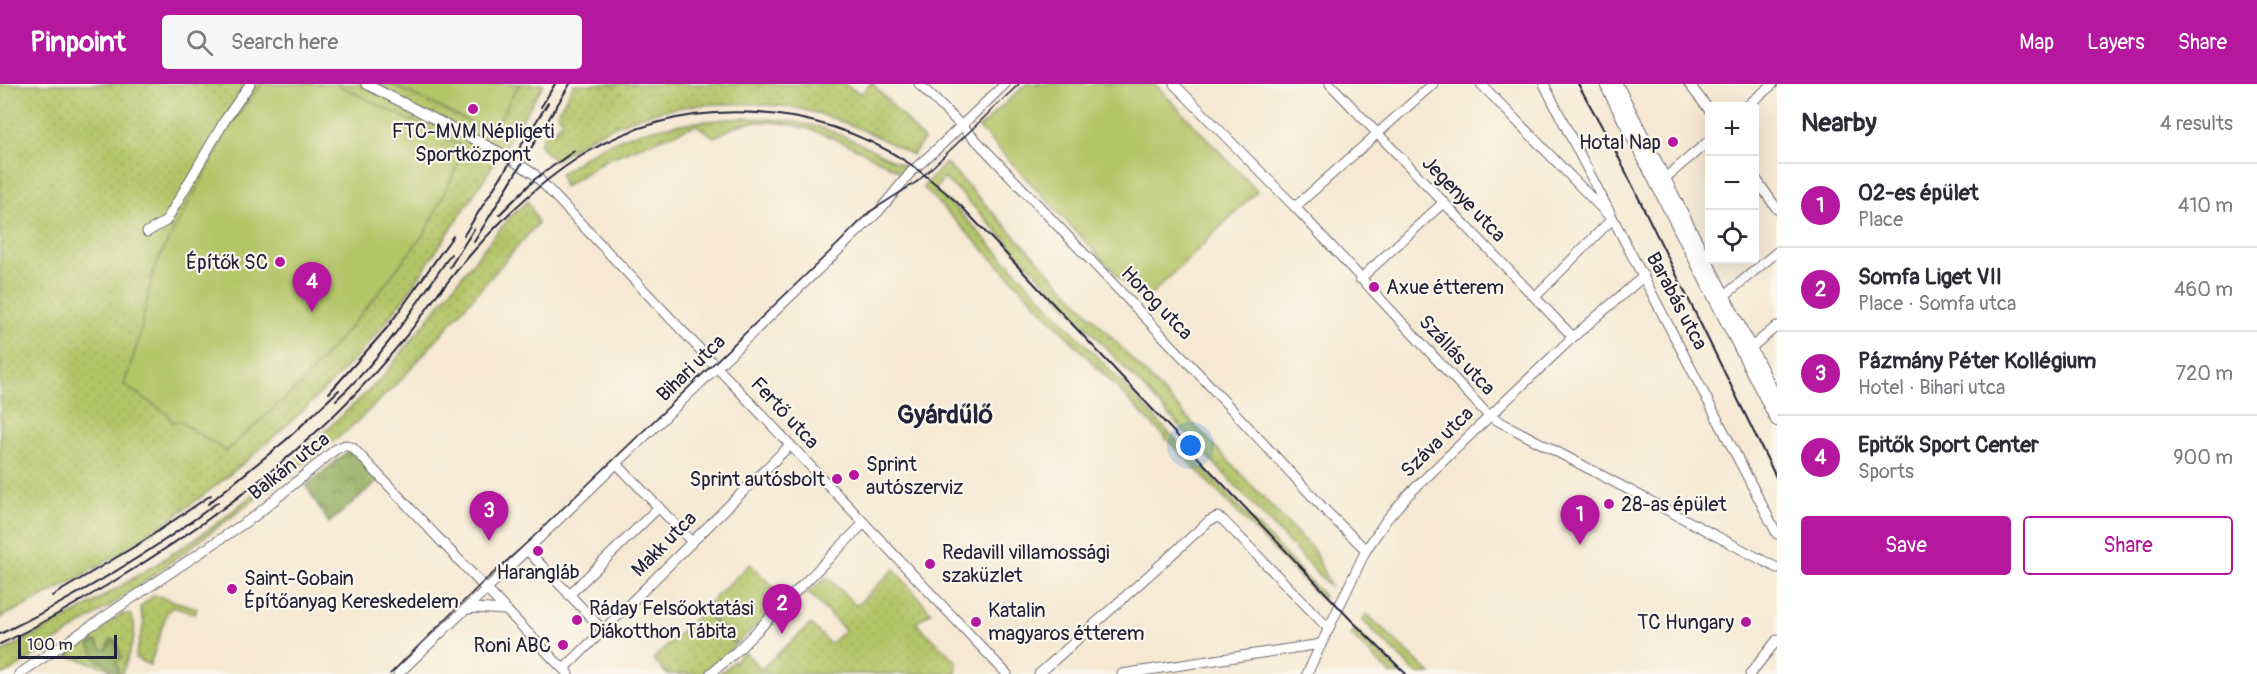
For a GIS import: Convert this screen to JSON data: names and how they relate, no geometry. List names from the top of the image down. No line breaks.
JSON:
{"streets":{"street":["Jegenye utca","Barabás utca","Horog utca","Szállás utca","Bihari utca","Fertő utca","Száva utca","Balkán utca","Makk utca"]},"crossings":[["Jegenye utca","Száva utca"],["Barabás utca","Száva utca"],["Horog utca","Bihari utca"],["Horog utca","Száva utca"],["Szállás utca","Száva utca"],["Bihari utca","Fertő utca"],["Bihari utca","Balkán utca"],["Fertő utca","Makk utca"],["Balkán utca","Makk utca"]],"districts":["Gyárdűlő"],"places":["FTC-MVM Népligeti Sportközpont","Hotal Nap","Építők SC","Axue étterem","Sprint autószerviz","Sprint autósbolt","28-as épület","Harangláb","Redavill villamossági szaküzlet","Saint-Gobain Építőanyag Kereskedelem","Ráday Felsőoktatási Diákotthon Tábita","Katalin magyaros étterem","TC Hungary","Roni ABC"],"scale_bar":"100 m","page":{"header":"Pinpoint","search":"Search here","nav":["Map","Layers","Share"],"heading":["Nearby","4 results"],"map_buttons":["+","−"],"list":[{"mark":"1","name":"02-es épület","note":"Place","value":"410 m"},{"mark":"2","name":"Somfa Liget VII","note":"Place · Somfa utca","value":"460 m"},{"mark":"3","name":"Pázmány Péter Kollégium","note":"Hotel · Bihari utca","value":"720 m"},{"mark":"4","name":"Epitők Sport Center","note":"Sports","value":"900 m"}],"pins":["4","3","1","2"],"buttons":["Save","Share"],"scale":"100 m"}}
